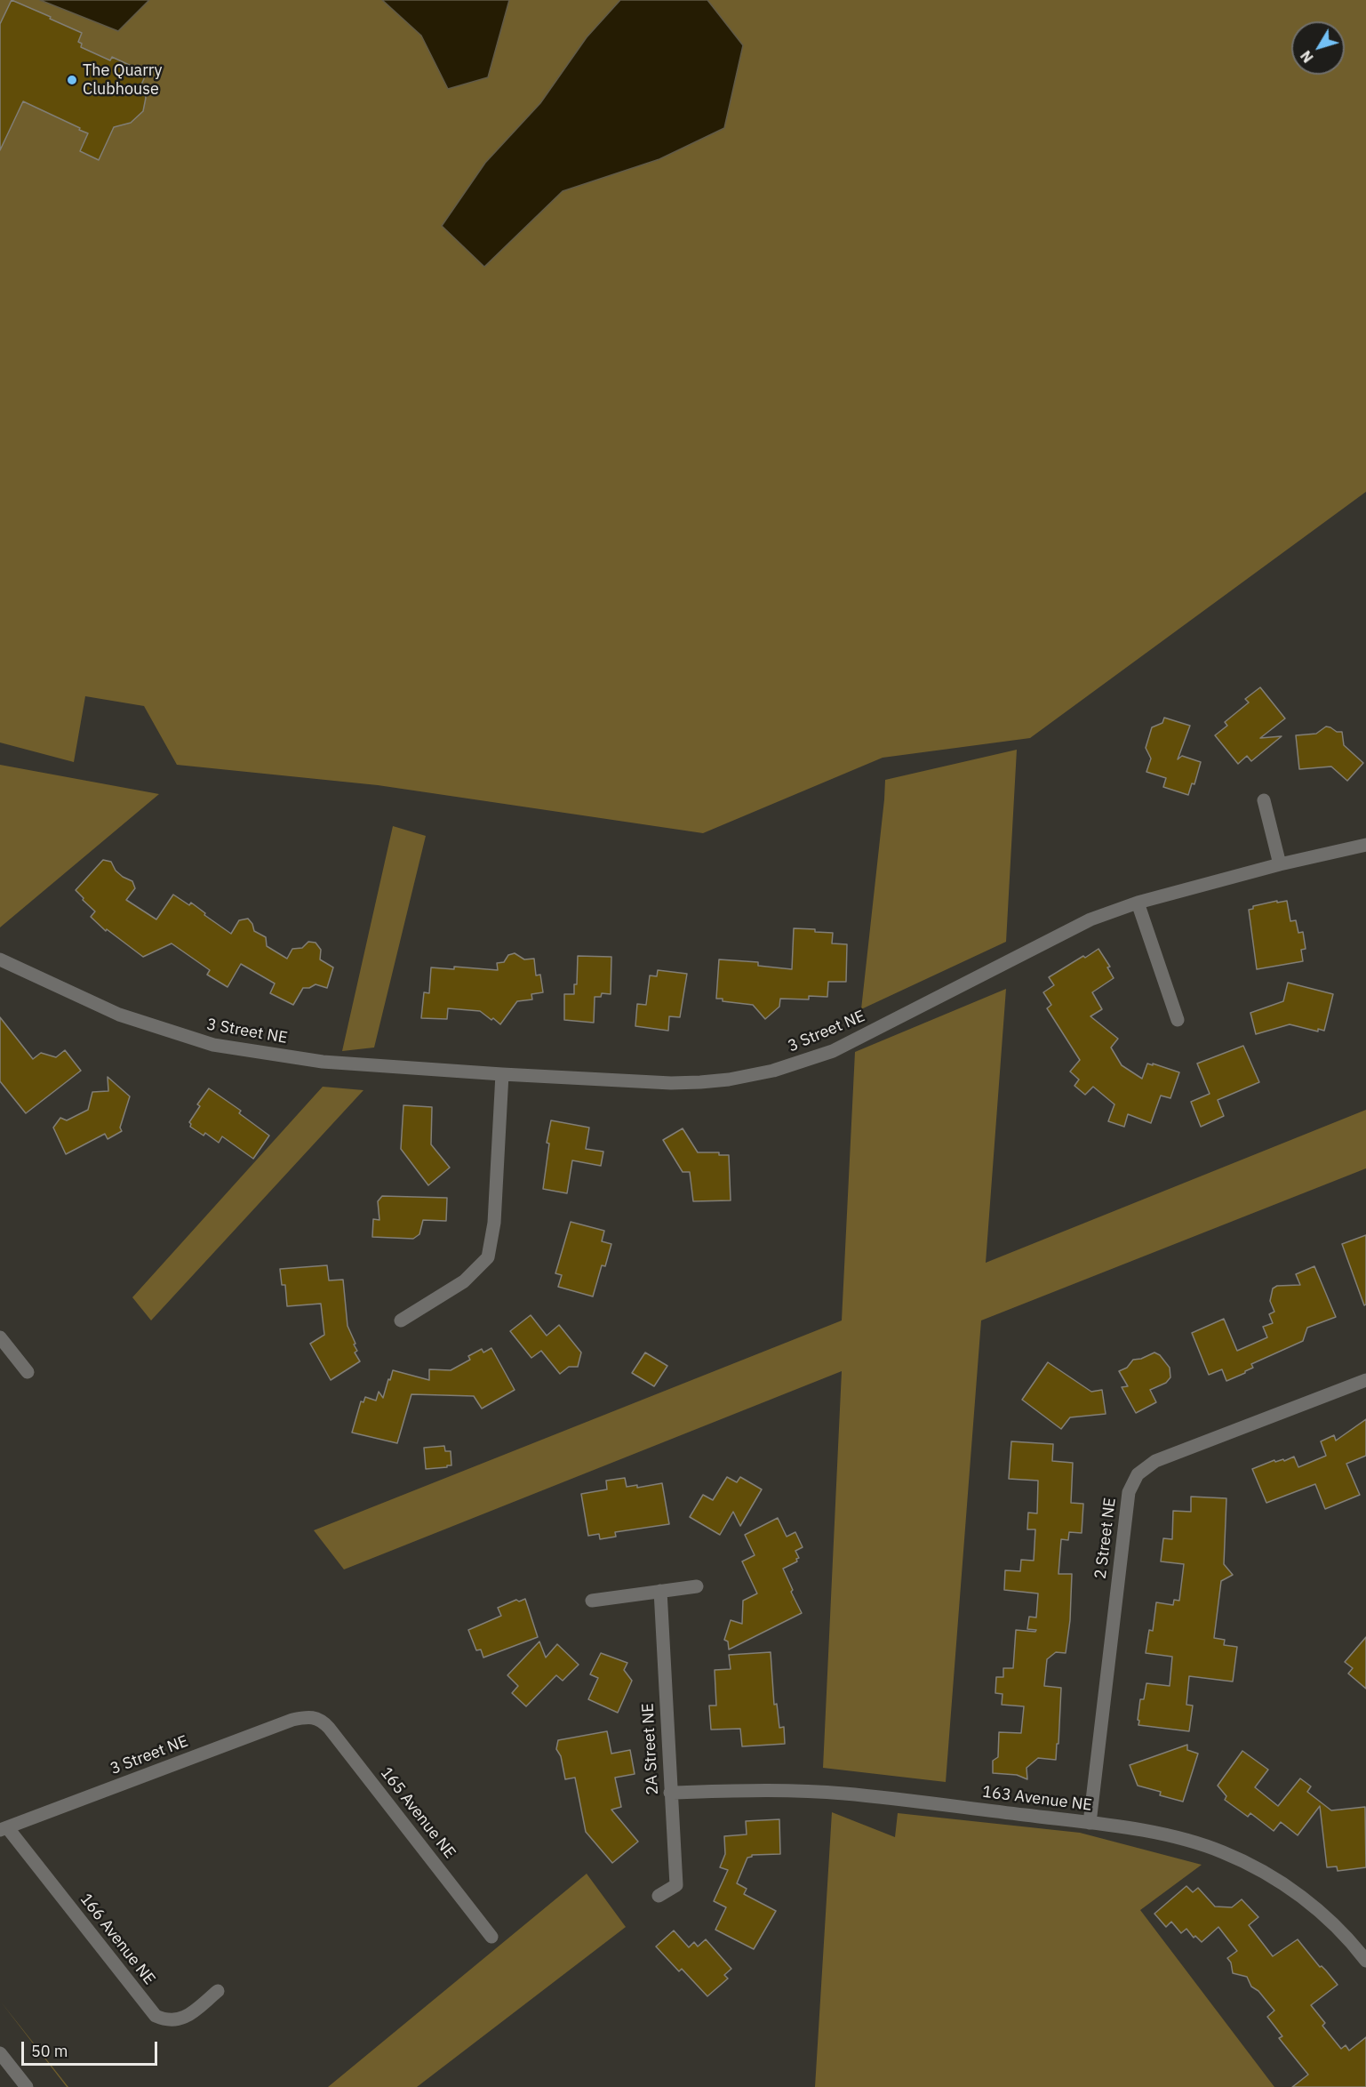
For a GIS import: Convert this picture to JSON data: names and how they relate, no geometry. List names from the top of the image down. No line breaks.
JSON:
{"streets":{"street":["3 Street NE","2 Street NE","2A Street NE","163 Avenue NE","165 Avenue NE","166 Avenue NE"]},"crossings":[["3 Street NE","165 Avenue NE"],["3 Street NE","166 Avenue NE"],["2 Street NE","163 Avenue NE"],["2A Street NE","163 Avenue NE"]],"places":["The Quarry Clubhouse"],"scale_bar":"50 m","north":"bottom left"}
